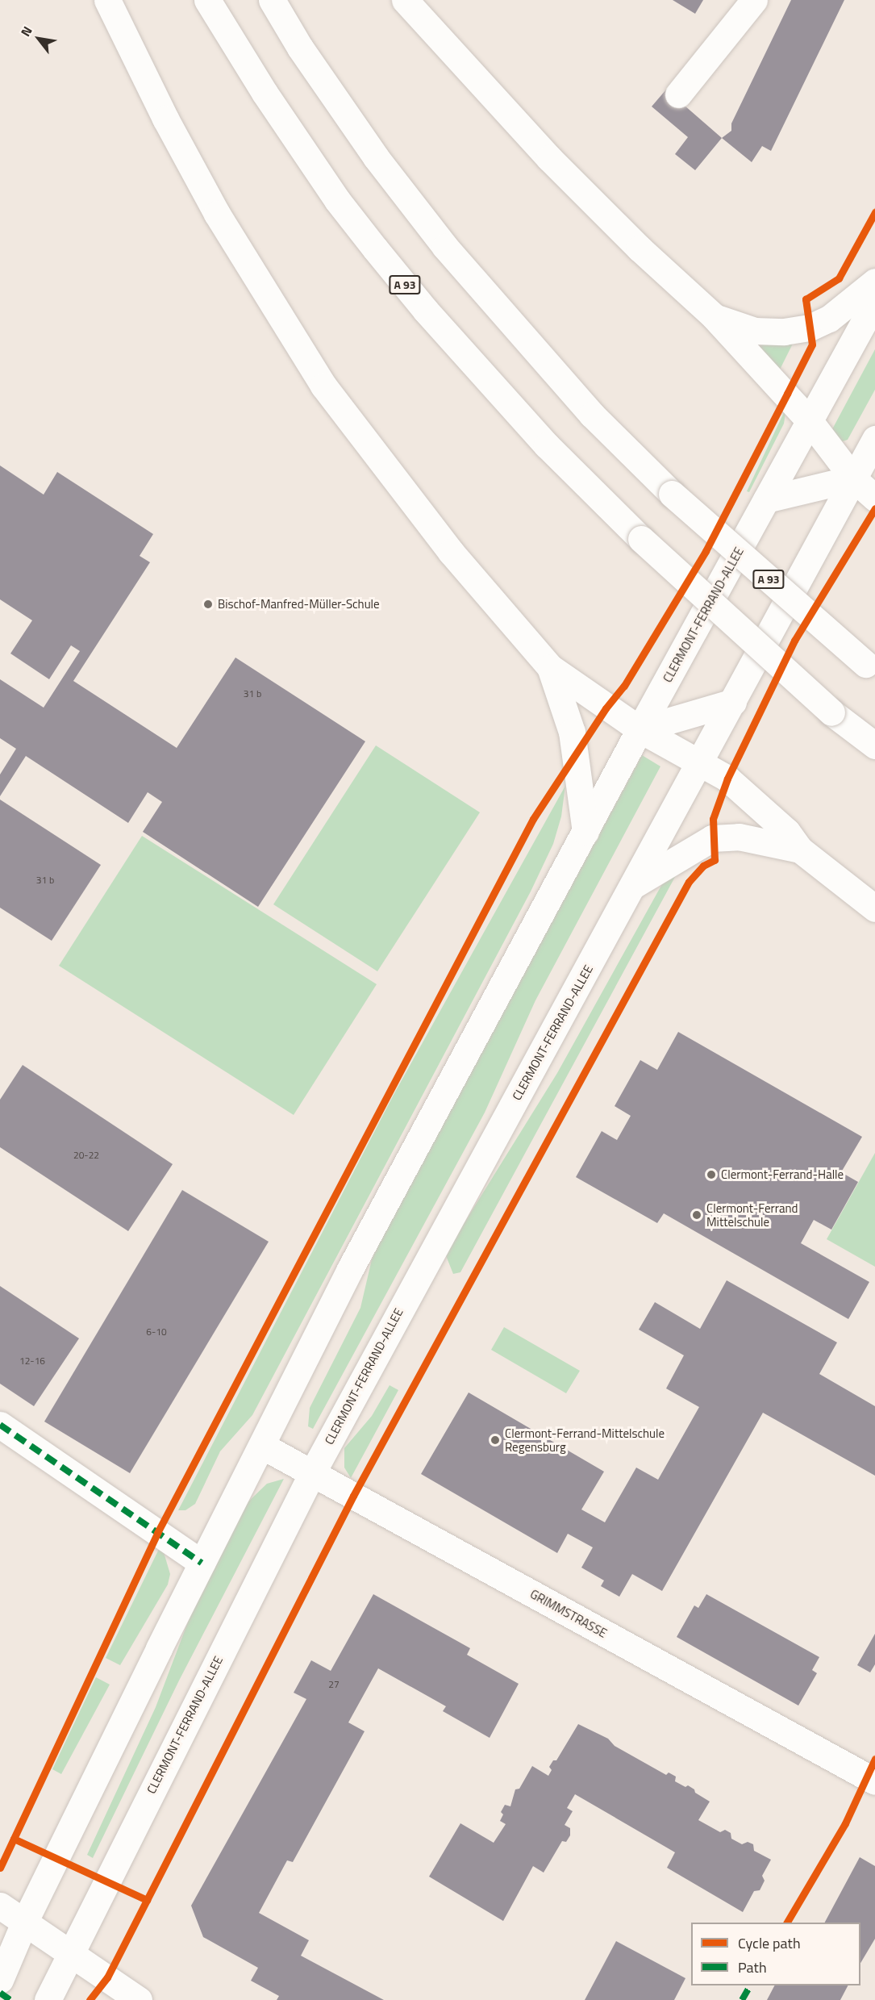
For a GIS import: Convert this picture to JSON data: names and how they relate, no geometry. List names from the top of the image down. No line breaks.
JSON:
{"streets":{"main road":["A 93","CLERMONT-FERRAND-ALLEE","GRIMMSTRASSE"]},"crossings":[["CLERMONT-FERRAND-ALLEE","GRIMMSTRASSE"]],"places":["Bischof-Manfred-Müller-Schule","Clermont-Ferrand-Halle","Clermont-Ferrand Mittelschule","Clermont-Ferrand-Mittelschule Regensburg"],"house_numbers":["31 b","31 b","20-22","6-10","12-16","27"],"legend":["Cycle path","Path"],"north":"top left"}
